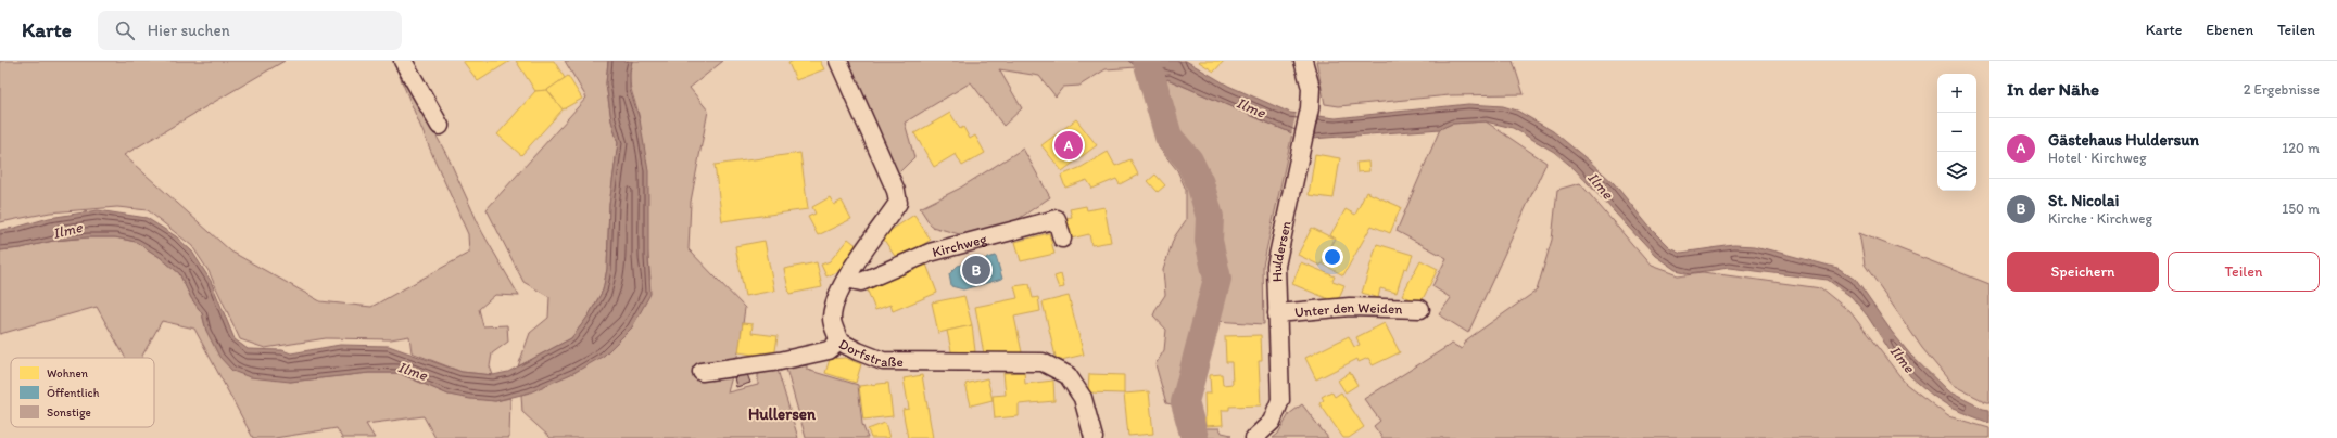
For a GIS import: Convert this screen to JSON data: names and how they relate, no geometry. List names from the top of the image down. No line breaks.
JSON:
{"streets":{"street":["Kirchweg","Huldersen","Unter den Weiden","Dorfstraße"]},"crossings":[["Kirchweg","Dorfstraße"],["Huldersen","Unter den Weiden"]],"districts":["Hullersen"],"water":["Ilme"],"legend":["Wohnen","Öffentlich","Sonstige"],"page":{"header":"Karte","search":"Hier suchen","nav":["Karte","Ebenen","Teilen"],"heading":["In der Nähe","2 Ergebnisse"],"map_buttons":["+","−"],"list":[{"mark":"A","name":"Gästehaus Huldersun","note":"Hotel · Kirchweg","value":"120 m"},{"mark":"B","name":"St. Nicolai","note":"Kirche · Kirchweg","value":"150 m"}],"pins":["A","B"],"buttons":["Speichern","Teilen"]}}
